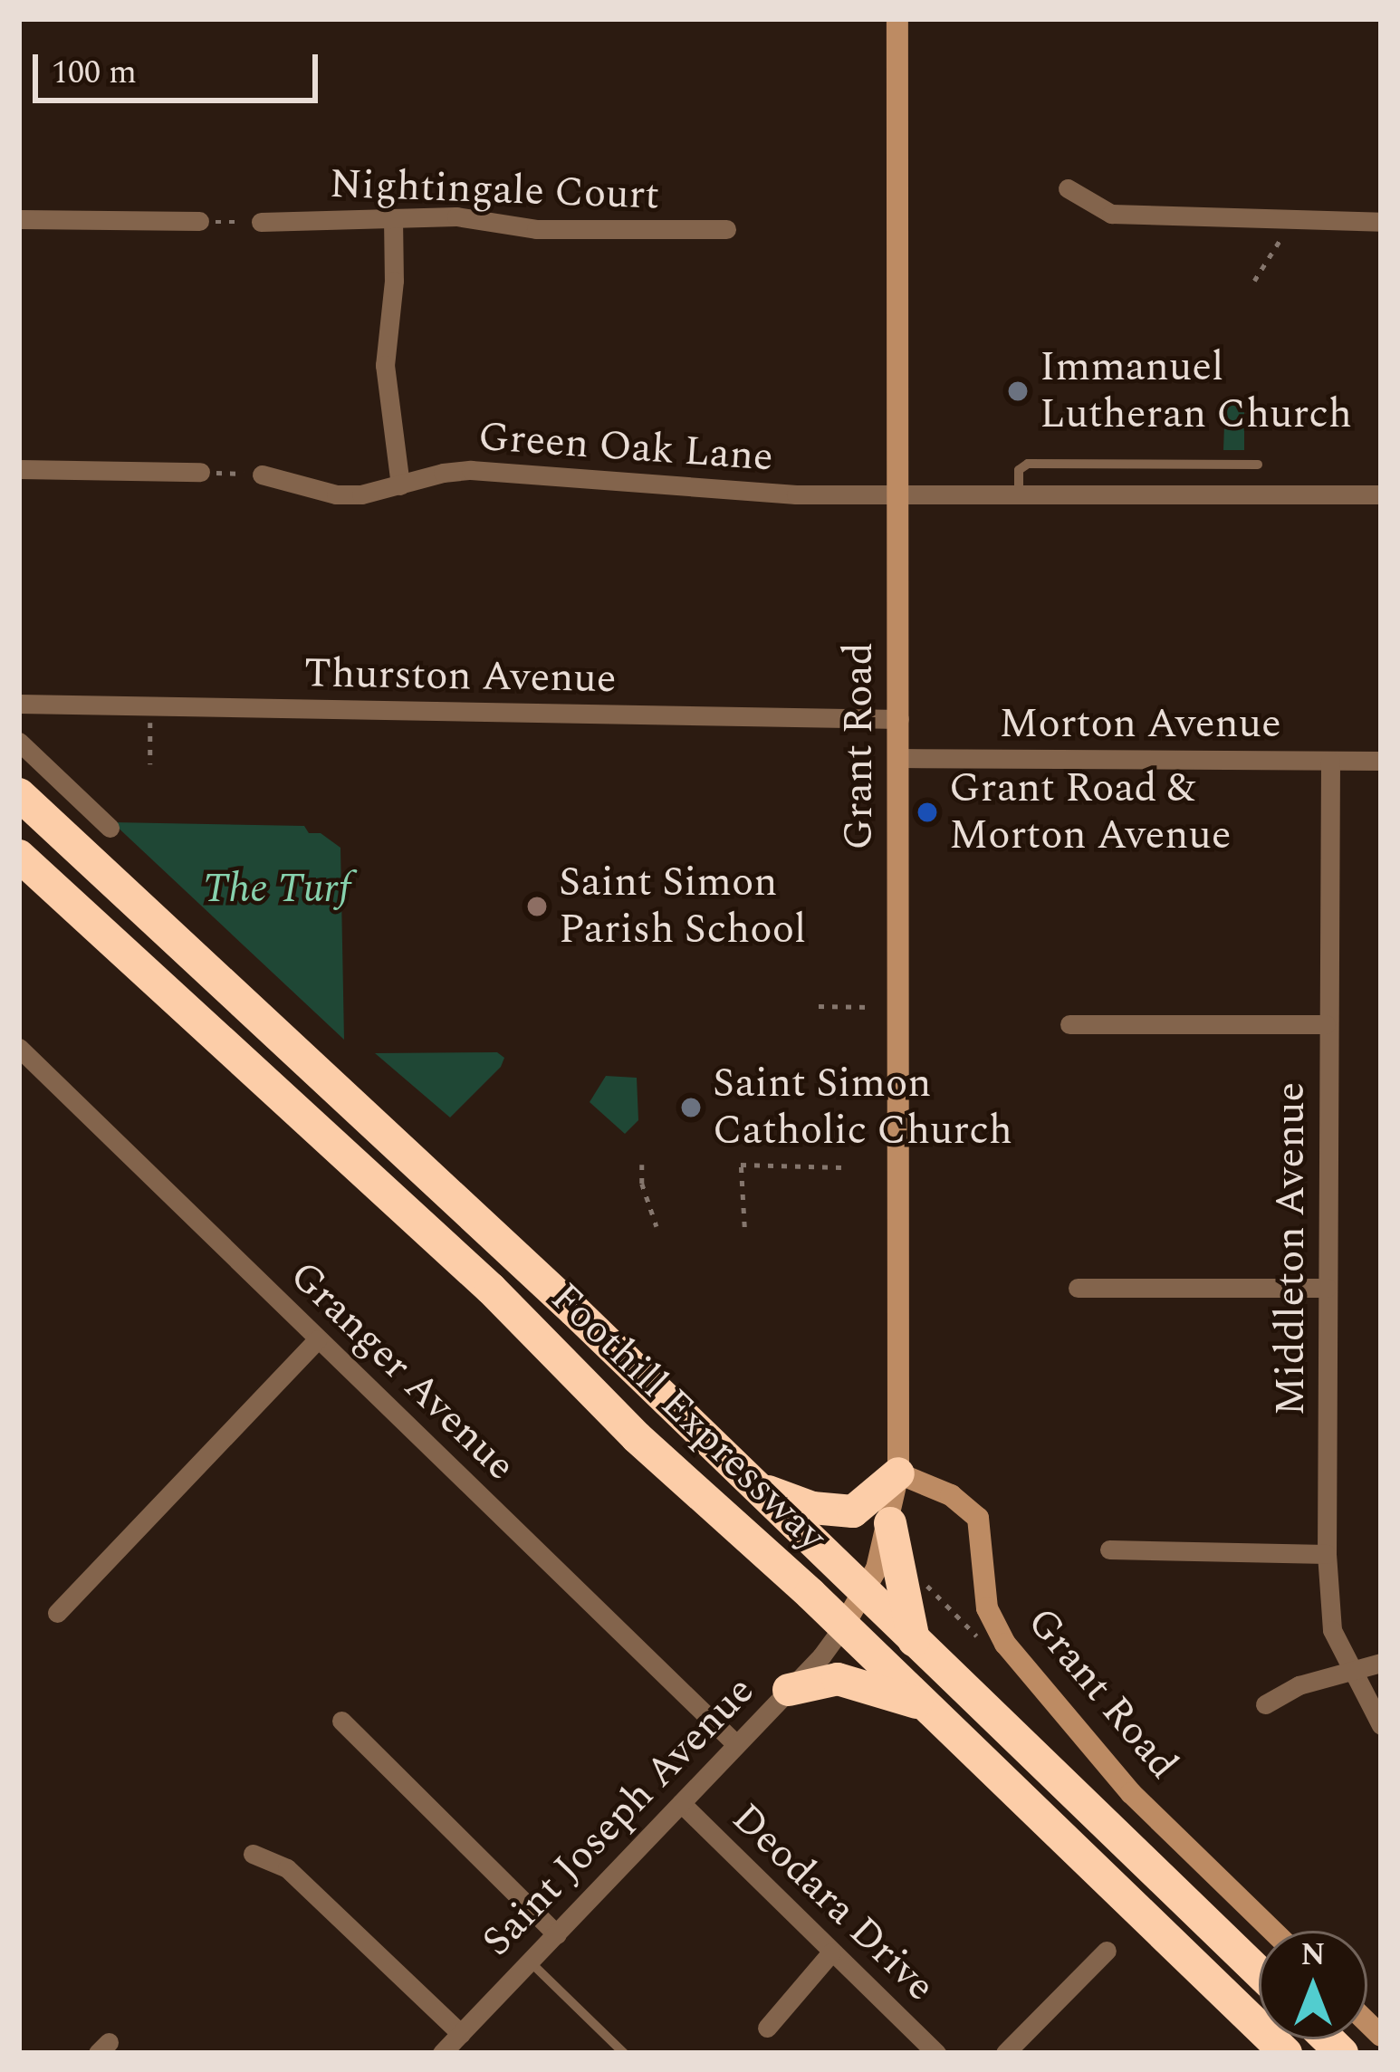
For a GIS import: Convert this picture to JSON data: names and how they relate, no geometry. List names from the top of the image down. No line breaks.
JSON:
{"streets":{"highway":["Foothill Expressway"],"main road":["Grant Road"],"street":["Nightingale Court","Green Oak Lane","Thurston Avenue","Morton Avenue","Middleton Avenue","Granger Avenue","Saint Joseph Avenue","Deodara Drive"]},"crossings":[["Green Oak Lane","Grant Road"],["Thurston Avenue","Grant Road"],["Morton Avenue","Grant Road"],["Morton Avenue","Middleton Avenue"],["Grant Road","Foothill Expressway"],["Grant Road","Saint Joseph Avenue"],["Granger Avenue","Saint Joseph Avenue"],["Foothill Expressway","Saint Joseph Avenue"],["Saint Joseph Avenue","Deodara Drive"]],"parks":["The Turf"],"places":["Immanuel Lutheran Church","Grant Road & Morton Avenue","Saint Simon Parish School","Saint Simon Catholic Church"],"scale_bar":"100 m","north":"top"}
